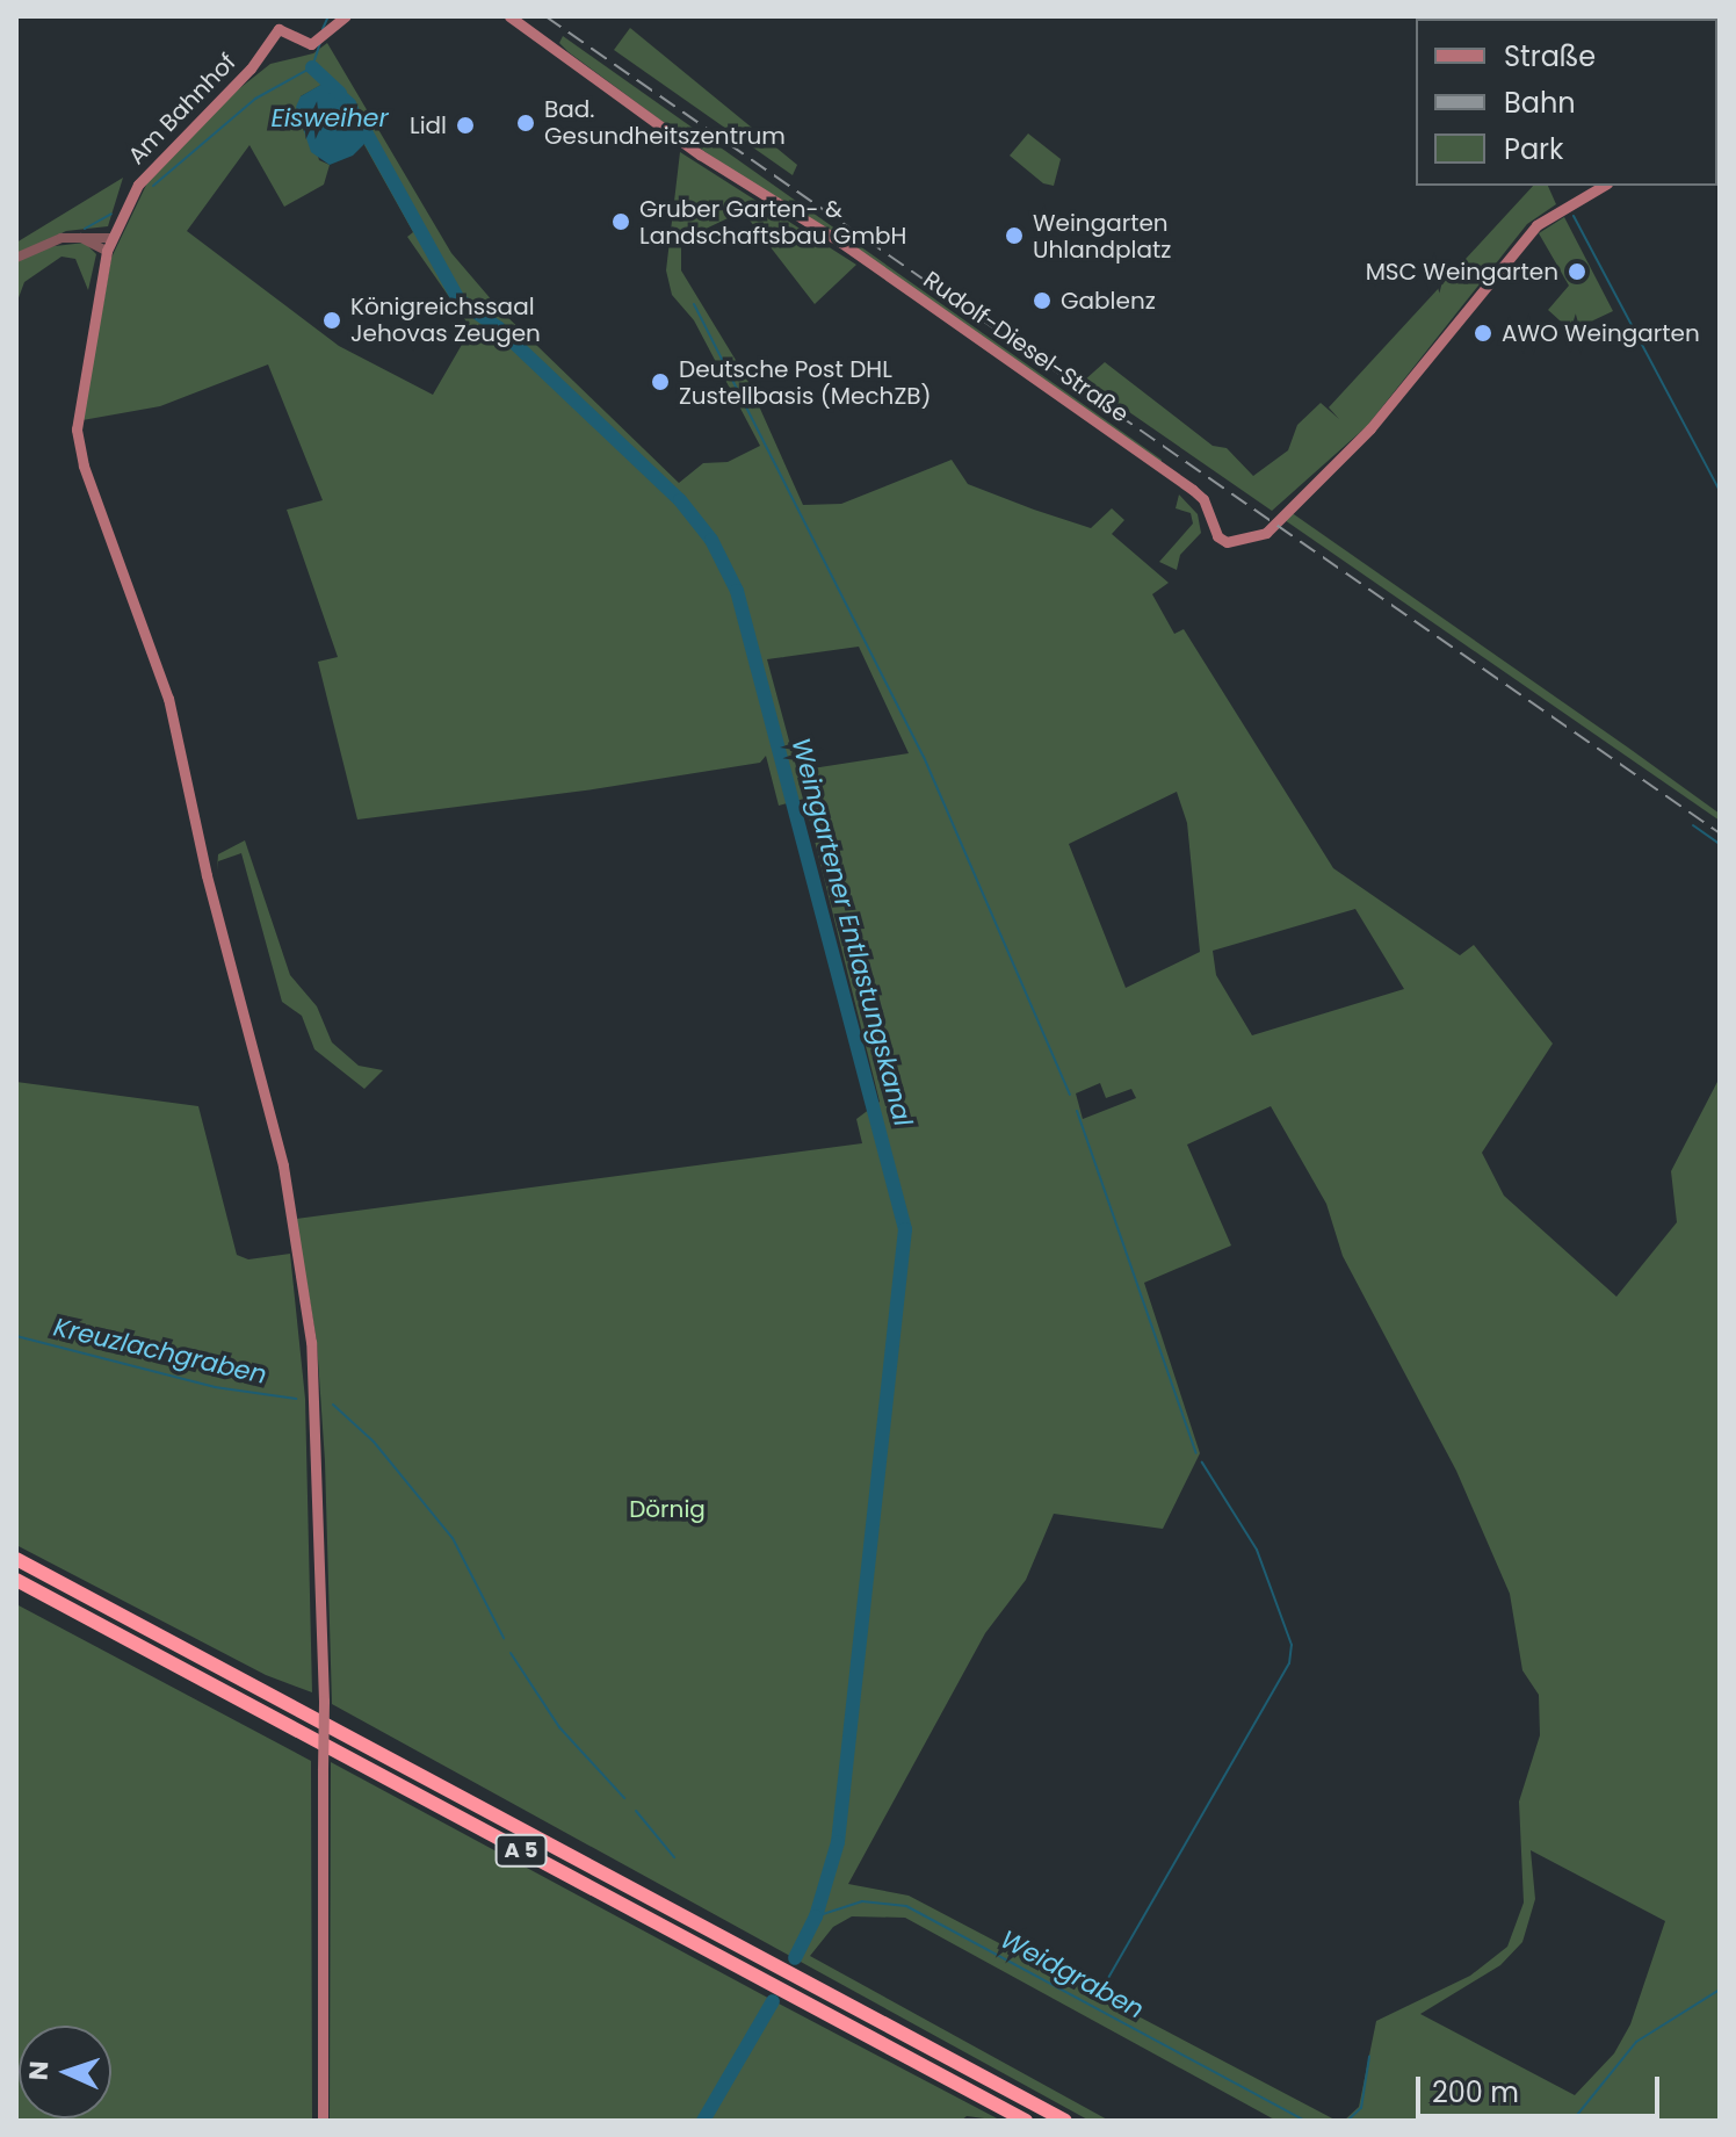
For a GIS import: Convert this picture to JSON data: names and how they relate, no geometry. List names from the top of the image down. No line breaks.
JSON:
{"streets":{"highway":["A 5"],"main road":["Am Bahnhof","Rudolf-Diesel-Straße"]},"water":["Eisweiher","Weingartener Entlastungskanal","Kreuzlachgraben","Weidgraben"],"parks":["Dörnig"],"places":["Bad. Gesundheitszentrum","Lidl","Gruber Garten- & Landschaftsbau GmbH","Weingarten Uhlandplatz","MSC Weingarten","Gablenz","Königreichssaal Jehovas Zeugen","AWO Weingarten","Deutsche Post DHL Zustellbasis (MechZB)"],"legend":["Straße","Bahn","Park"],"scale_bar":"200 m","north":"left"}
